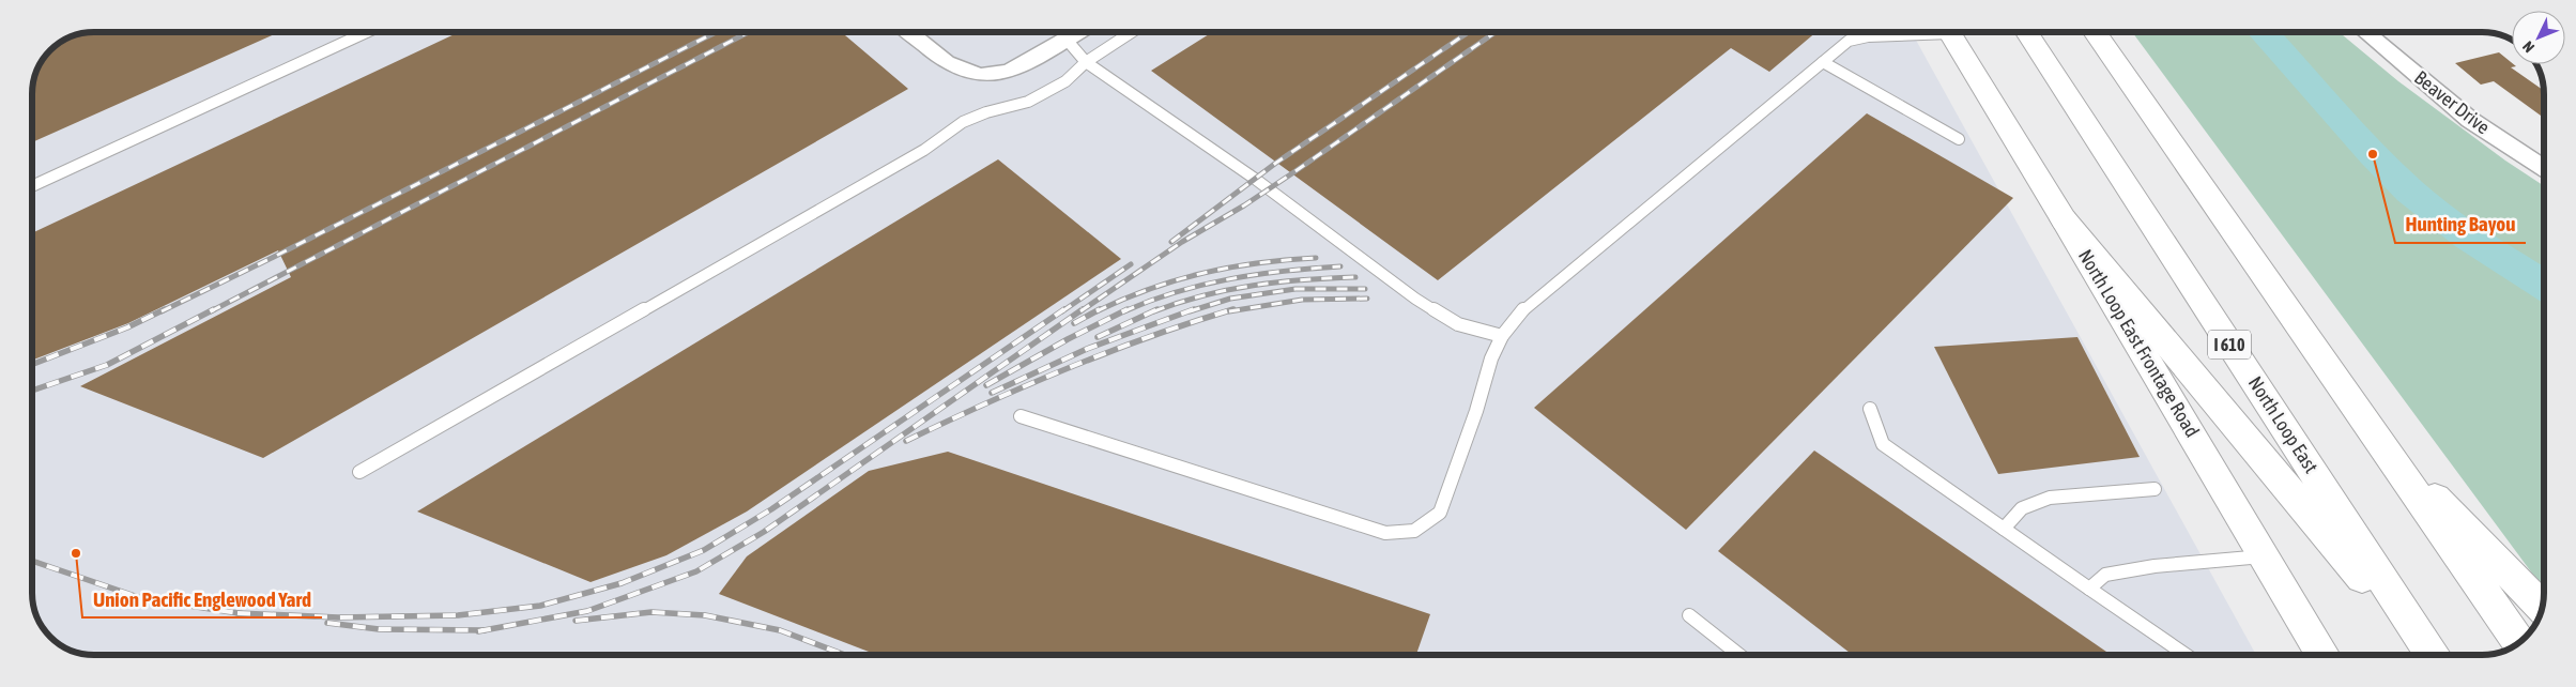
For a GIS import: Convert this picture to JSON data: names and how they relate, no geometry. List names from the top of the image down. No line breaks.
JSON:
{"streets":{"main road":["North Loop East Frontage Road","I 610","North Loop East"],"street":["Beaver Drive"]},"places":["Hunting Bayou","Union Pacific Englewood Yard"],"north":"bottom left"}
